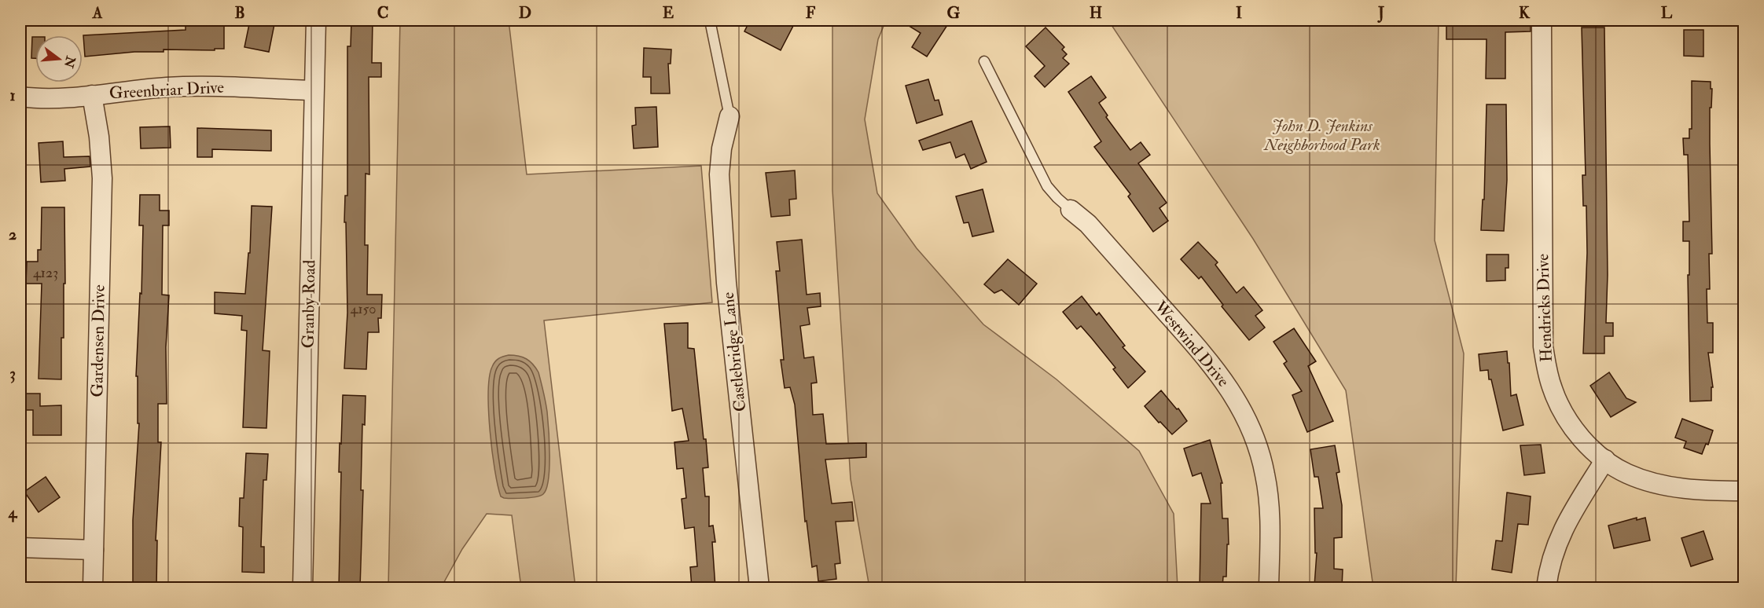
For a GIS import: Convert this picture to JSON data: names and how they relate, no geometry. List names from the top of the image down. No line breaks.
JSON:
{"streets":{"street":["Greenbriar Drive","Granby Road","Hendricks Drive","Gardensen Drive","Westwind Drive","Castlebridge Lane"]},"crossings":[["Greenbriar Drive","Granby Road"],["Greenbriar Drive","Gardensen Drive"]],"parks":["John D. Jenkins Neighborhood Park"],"house_numbers":["4123","4150"],"north":"right","grid":{"columns":["A","B","C","D","E","F","G","H","I","J","K","L"],"rows":["1","2","3","4"]}}
